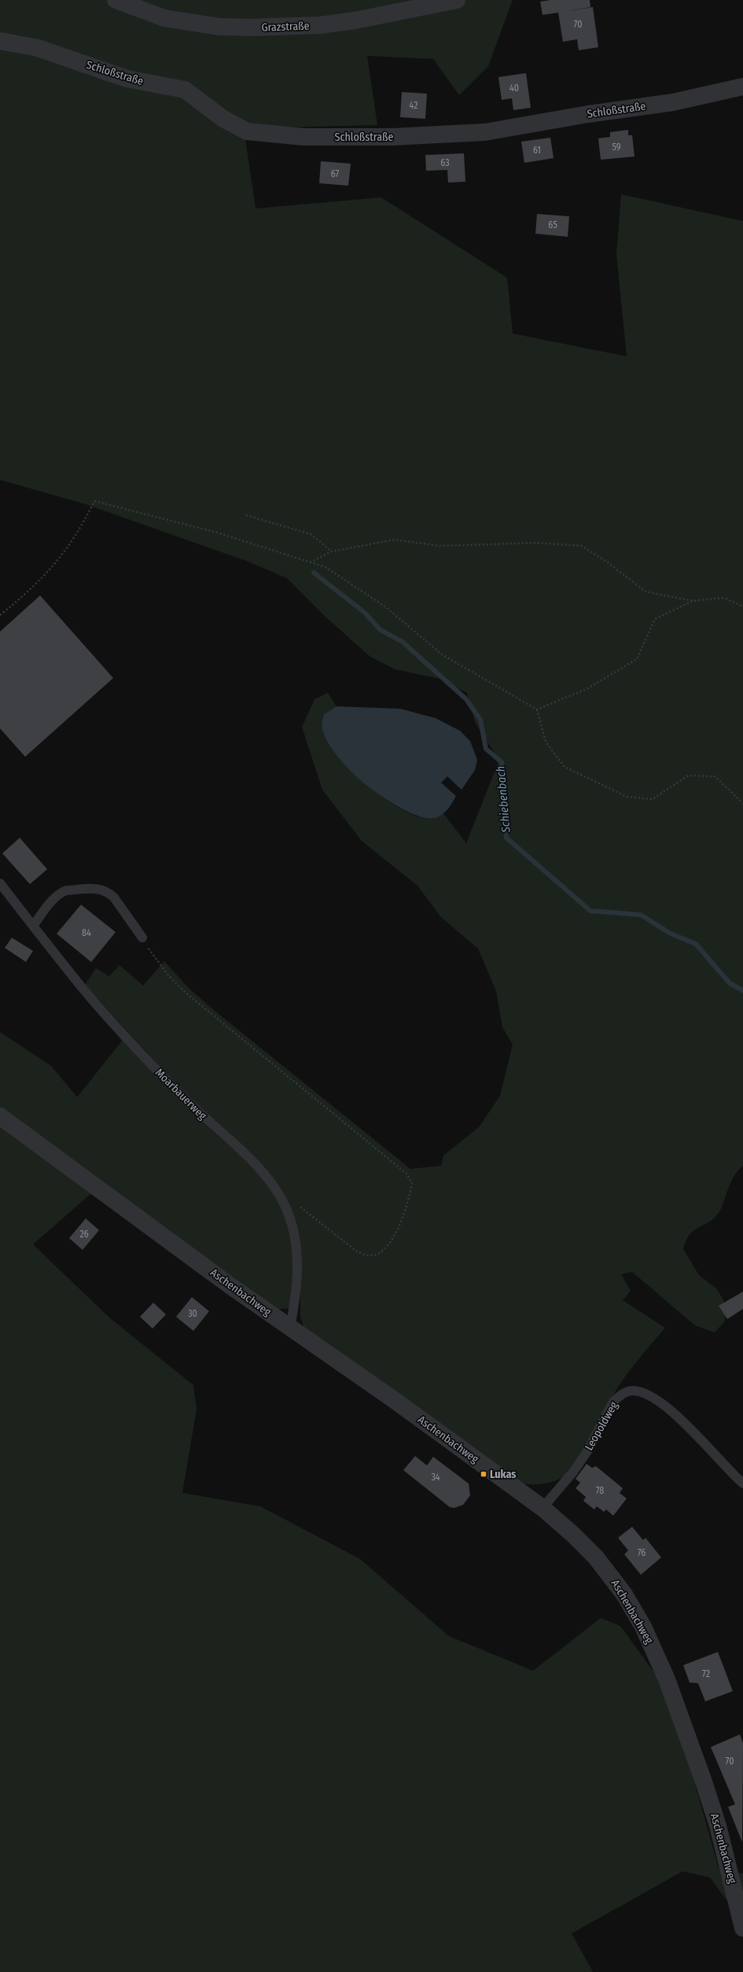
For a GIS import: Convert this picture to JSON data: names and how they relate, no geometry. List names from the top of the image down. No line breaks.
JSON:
{"streets":{"street":["Grazstraße","Schloßstraße","Aschenbachweg"],"lane":["Moarbauerweg","Leopoldweg"]},"crossings":[["Moarbauerweg","Aschenbachweg"],["Aschenbachweg","Leopoldweg"]],"water":["Schiebenbach"],"places":{"transit":["Lukas"]},"house_numbers":["70","40","42","59","61","63","67","65","84","26","30","34","78","76","72","70"]}
